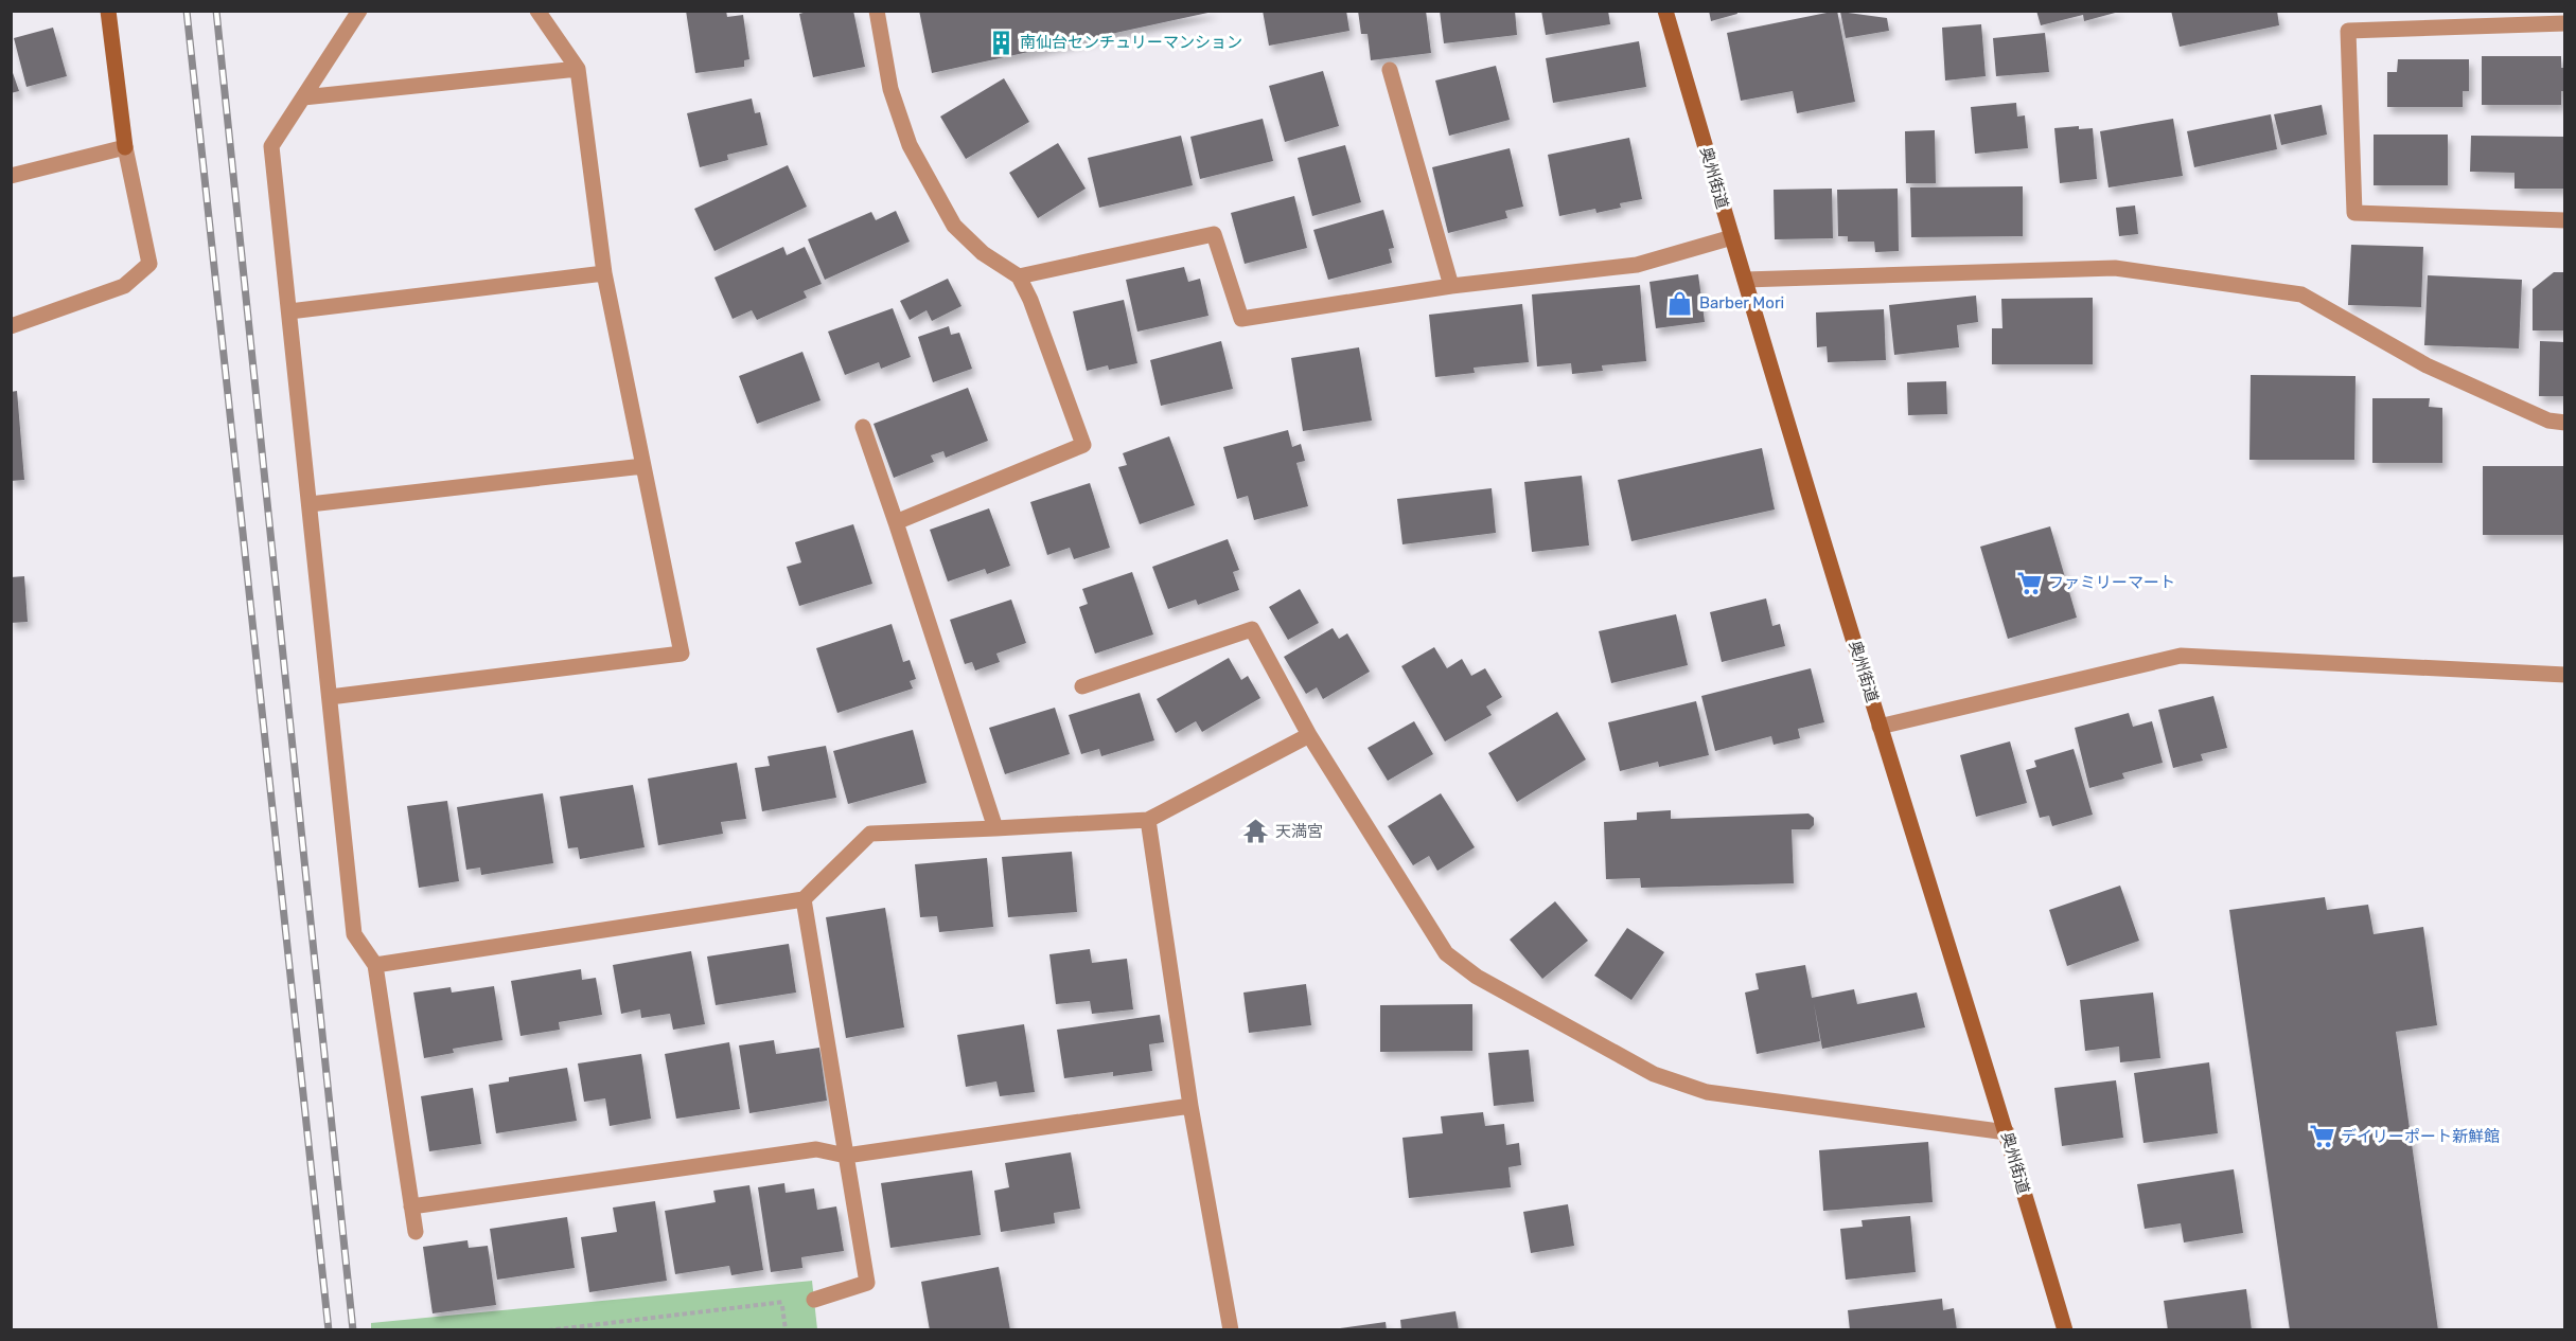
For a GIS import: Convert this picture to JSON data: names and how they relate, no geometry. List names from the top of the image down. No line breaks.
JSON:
{"streets":{"main road":["奥州街道"]},"places":{"building":["南仙台センチュリーマンション"],"shop":["Barber Mori"],"supermarket":["ファミリーマート","デイリーポート新鮮館"],"temple":["天満宮"]}}
